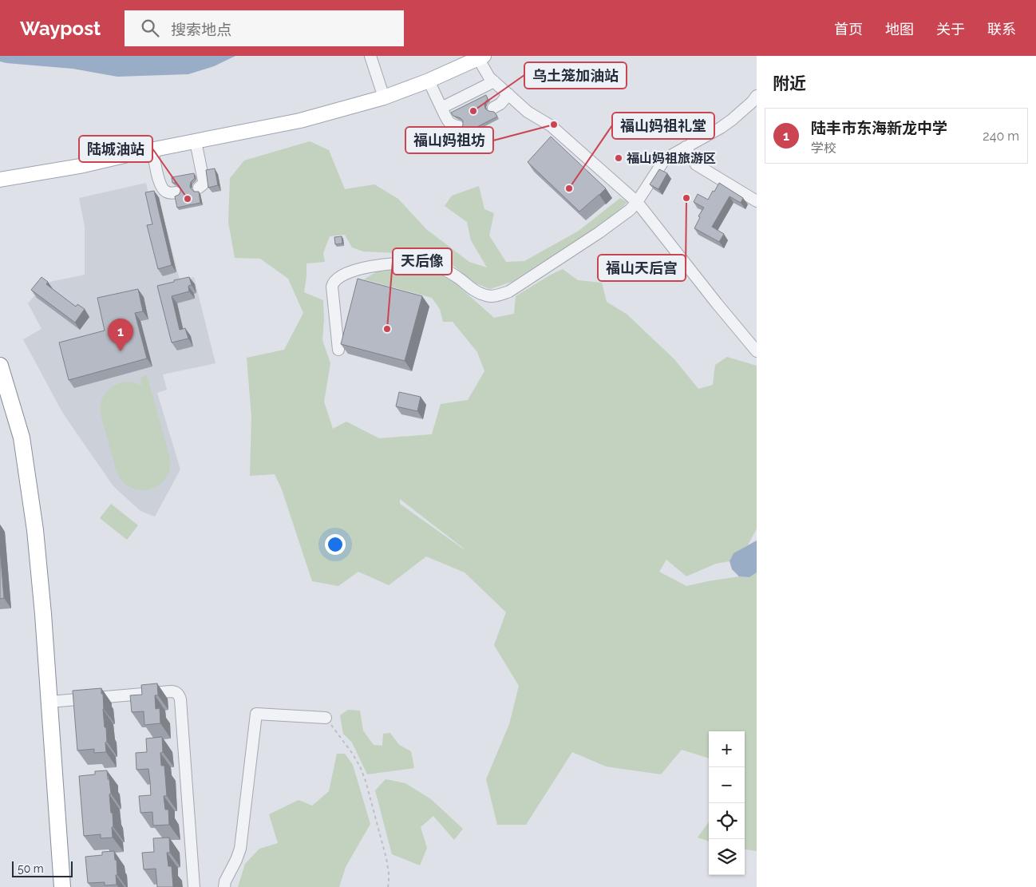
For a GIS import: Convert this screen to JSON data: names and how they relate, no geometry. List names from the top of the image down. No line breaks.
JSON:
{"places":["乌土笼加油站","福山妈祖坊","福山妈祖旅游区","福山妈祖礼堂","福山天后宫","陆城油站","天后像"],"scale_bar":"50 m","page":{"header":"Waypost","search":"搜索地点","nav":["首页","地图","关于","联系"],"heading":"附近","list":[{"mark":"1","name":"陆丰市东海新龙中学","note":"学校","value":"240 m"}],"pins":"1","map_buttons":["+","−"],"scale":"50 m"}}
